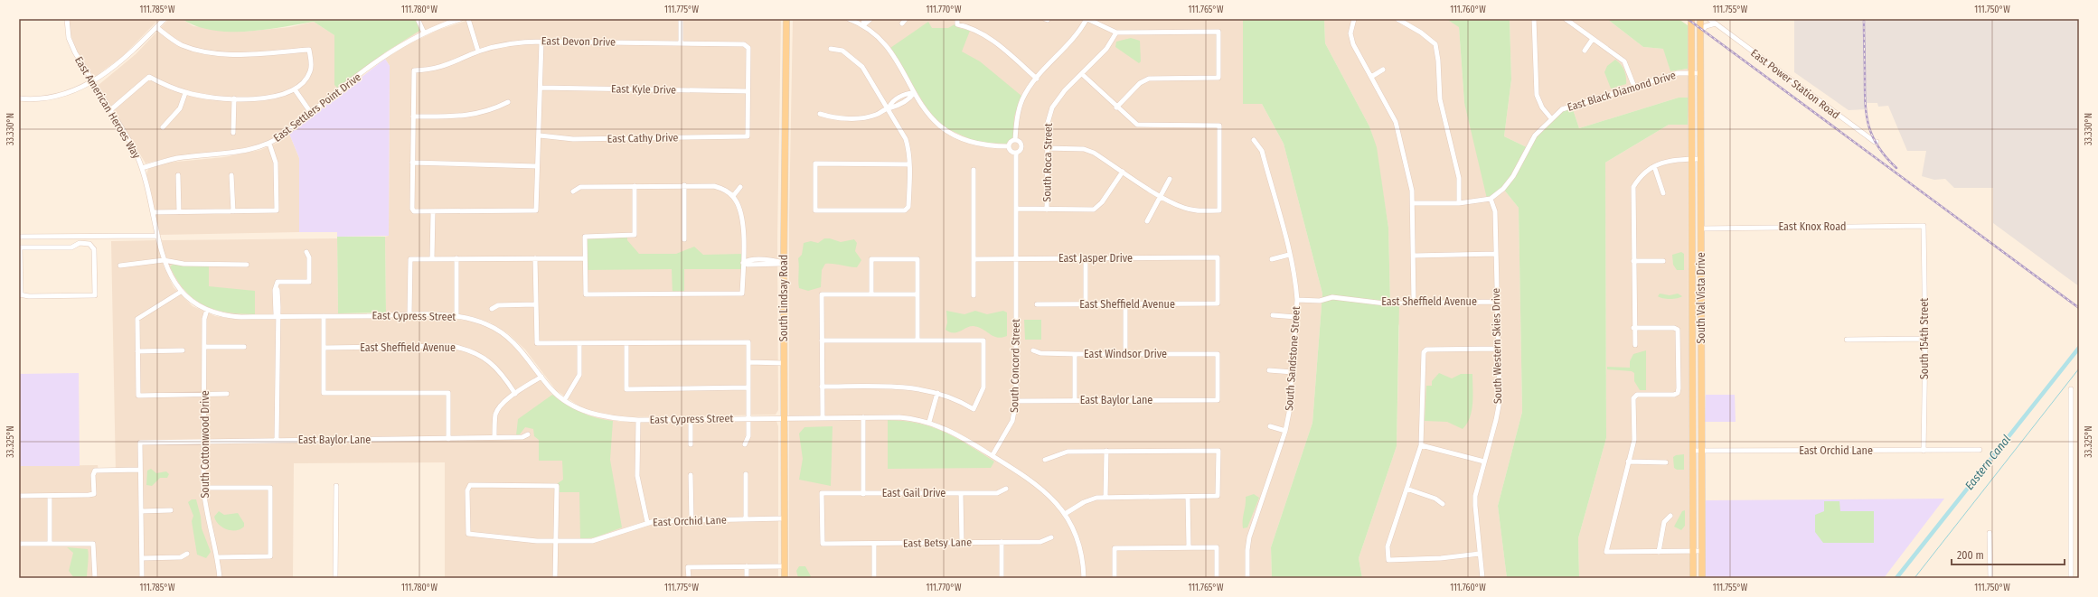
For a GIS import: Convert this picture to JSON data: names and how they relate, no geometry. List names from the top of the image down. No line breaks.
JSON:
{"streets":{"main road":["South Lindsay Road","South Val Vista Drive"],"street":["East Devon Drive","East Power Station Road","East Kyle Drive","East Black Diamond Drive","East American Heroes Way","East Settlers Point Drive","East Cathy Drive","South Roca Street","East Knox Road","East Jasper Drive","East Sheffield Avenue","East Cypress Street","South 154th Street","South Western Skies Drive","East Windsor Drive","South Sandstone Street","South Concord Street","East Baylor Lane","South Cottonwood Drive","East Orchid Lane","East Gail Drive","East Betsy Lane"]},"crossings":[["East Devon Drive","East Kyle Drive"],["East Devon Drive","East Cathy Drive"],["East Kyle Drive","East Cathy Drive"],["East Black Diamond Drive","South Val Vista Drive"],["East Black Diamond Drive","South Western Skies Drive"],["East American Heroes Way","East Settlers Point Drive"],["East American Heroes Way","East Cypress Street"],["East Knox Road","South Val Vista Drive"],["East Knox Road","South 154th Street"],["East Jasper Drive","East Sheffield Avenue"],["East Jasper Drive","South Concord Street"],["South Lindsay Road","East Cypress Street"],["South Lindsay Road","East Orchid Lane"],["South Val Vista Drive","East Orchid Lane"],["East Sheffield Avenue","South Western Skies Drive"],["East Sheffield Avenue","South Sandstone Street"],["East Cypress Street","South Cottonwood Drive"],["South 154th Street","East Orchid Lane"],["East Windsor Drive","East Baylor Lane"],["South Concord Street","East Baylor Lane"],["East Baylor Lane","South Cottonwood Drive"],["East Gail Drive","East Betsy Lane"]],"water":["Eastern Canal"],"scale_bar":"200 m","coordinates":["111.785°W","111.780°W","111.775°W","111.770°W","111.765°W","111.760°W","111.755°W","111.750°W","33.330°N","33.325°N"]}
